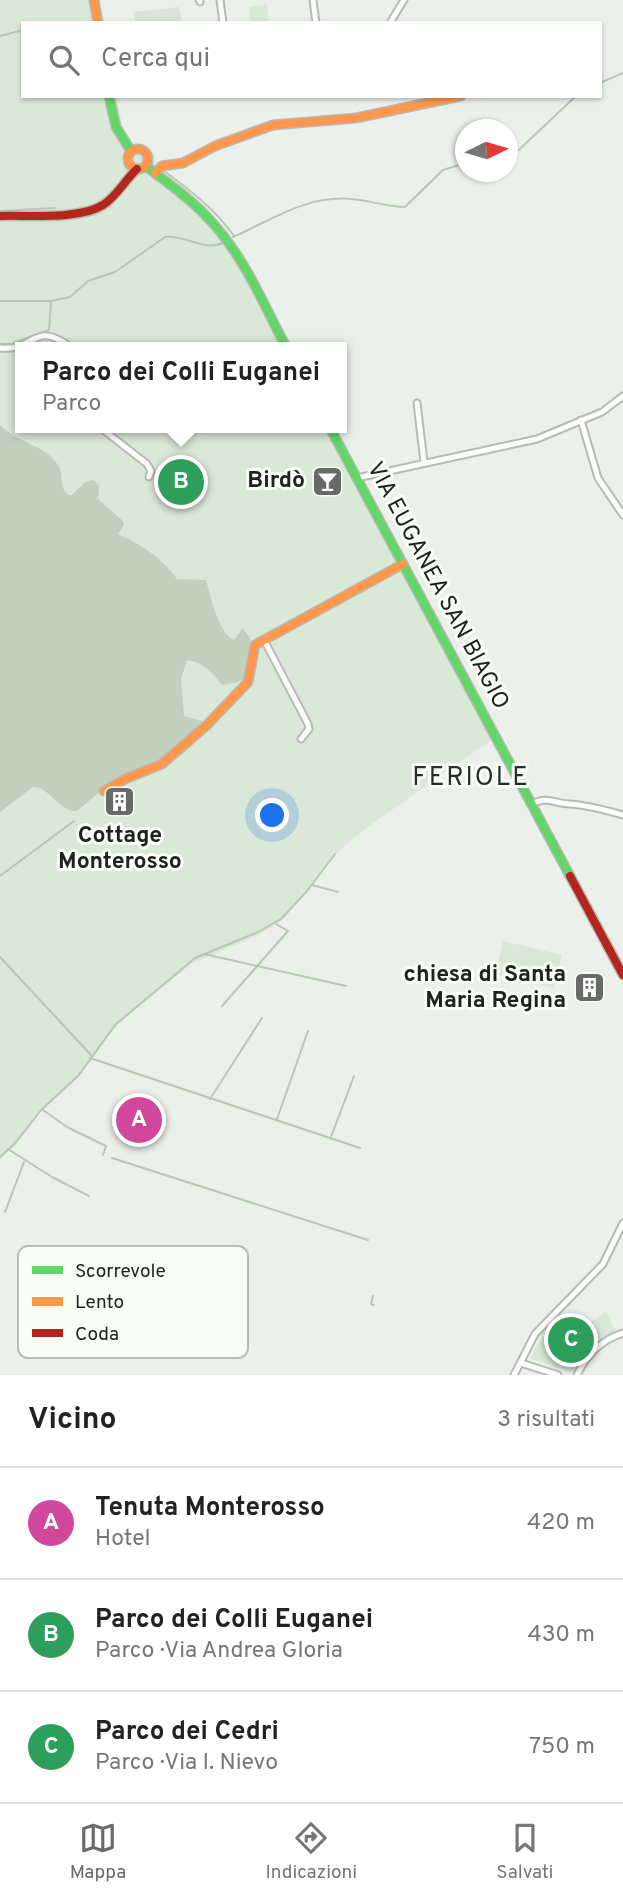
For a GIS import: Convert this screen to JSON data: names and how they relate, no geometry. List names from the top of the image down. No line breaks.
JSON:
{"streets":{"main road":["VIA EUGANEA SAN BIAGIO"]},"districts":["FERIOLE"],"places":{"bar":["Birdò"],"building":["Cottage Monterosso","chiesa di Santa Maria Regina"]},"legend":["Scorrevole","Lento","Coda"],"north":"right","page":{"search":"Cerca qui","popup":["Parco dei Colli Euganei","Parco"],"pins":["B","A","C"],"heading":["Vicino","3 risultati"],"list":[{"mark":"A","name":"Tenuta Monterosso","note":"Hotel","value":"420 m"},{"mark":"B","name":"Parco dei Colli Euganei","note":"Parco · Via Andrea Gloria","value":"430 m"},{"mark":"C","name":"Parco dei Cedri","note":"Parco · Via I. Nievo","value":"750 m"}],"nav":["Mappa","Indicazioni","Salvati"]}}
